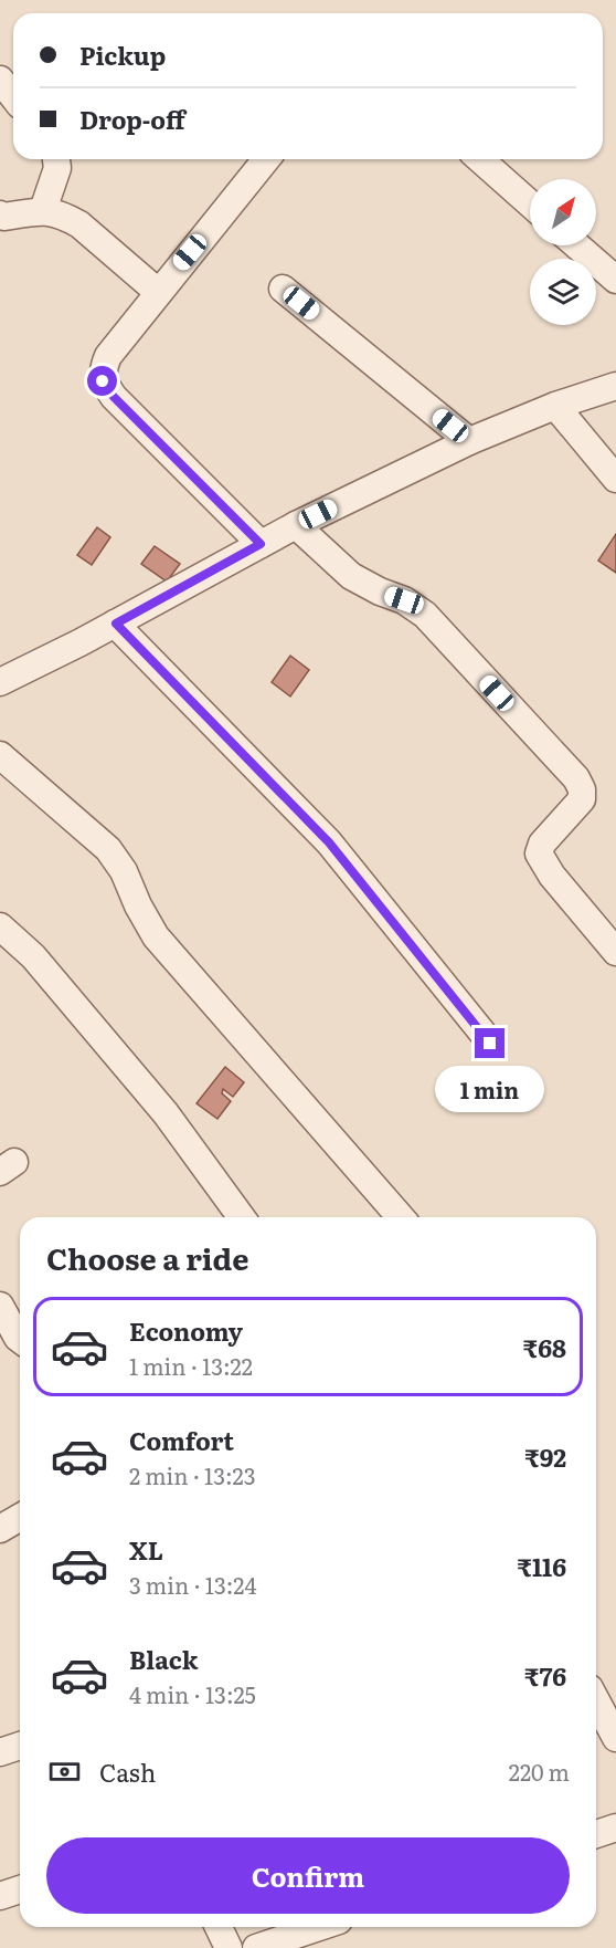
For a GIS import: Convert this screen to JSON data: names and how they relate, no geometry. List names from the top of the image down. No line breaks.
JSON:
{"north":"top right","page":{"banner":["Pickup","Drop-off"],"bubble":"1 min","heading":"Choose a ride","list":[{"name":"Economy","note":"1 min · 13:22","value":"₹68"},{"name":"Comfort","note":"2 min · 13:23","value":"₹92"},{"name":"XL","note":"3 min · 13:24","value":"₹116"},{"name":"Black","note":"4 min · 13:25","value":"₹76"}],"pay":["Cash","220 m"],"buttons":"Confirm"}}
